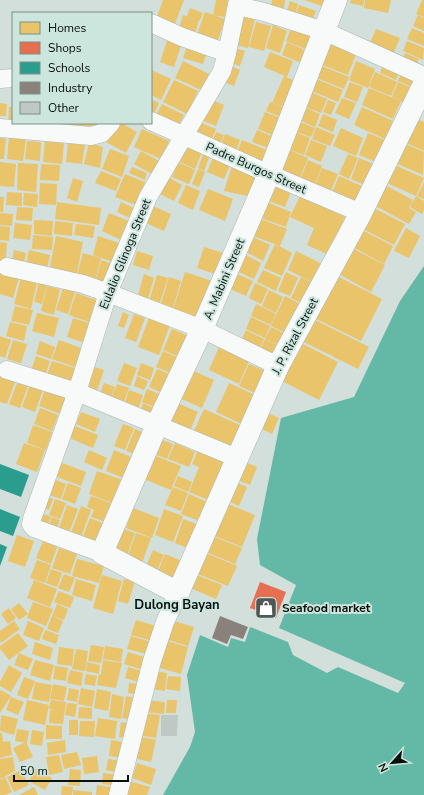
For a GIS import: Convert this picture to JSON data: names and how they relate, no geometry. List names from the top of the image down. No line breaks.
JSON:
{"streets":{"street":["Padre Burgos Street","Eulalio Glinoga Street","A. Mabini Street","J. P. Rizal Street"]},"crossings":[["Padre Burgos Street","Eulalio Glinoga Street"],["Padre Burgos Street","A. Mabini Street"],["Padre Burgos Street","J. P. Rizal Street"],["Eulalio Glinoga Street","A. Mabini Street"]],"districts":["Dulong Bayan"],"places":{"shop":["Seafood market"]},"legend":["Homes","Shops","Schools","Industry","Other"],"scale_bar":"50 m","north":"bottom left"}
